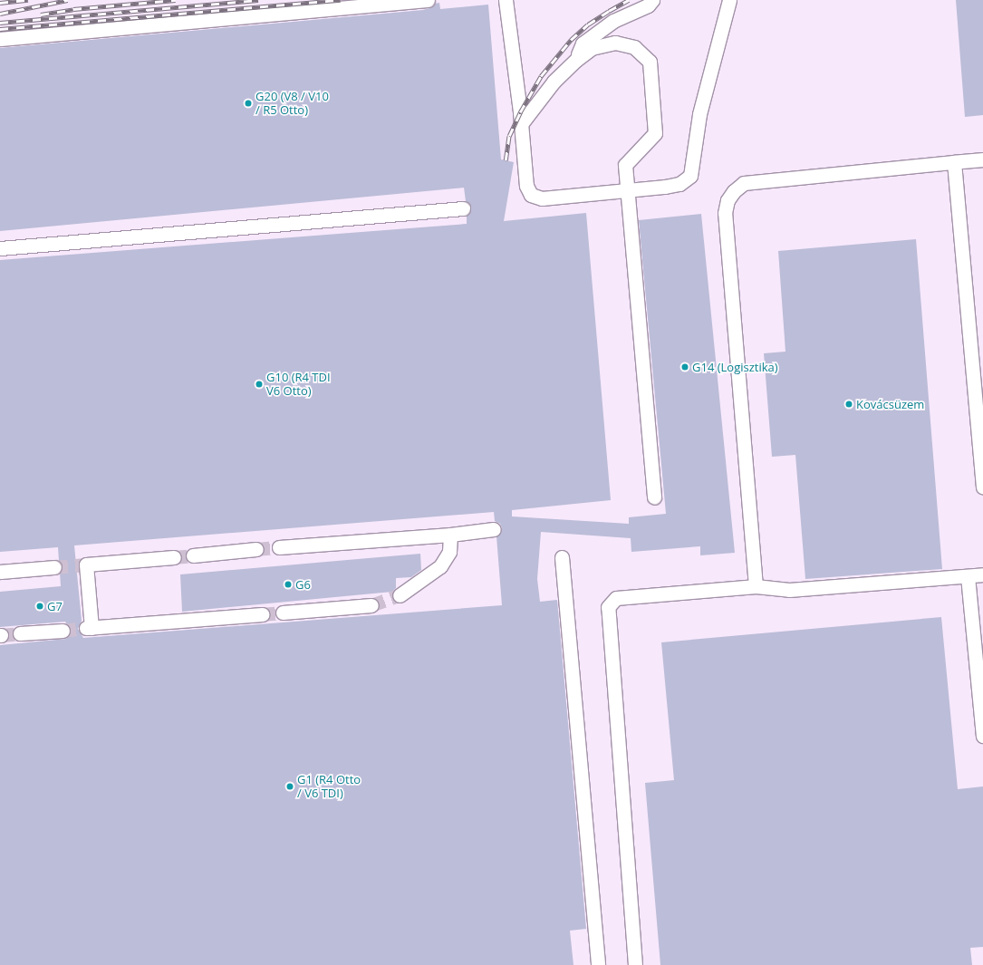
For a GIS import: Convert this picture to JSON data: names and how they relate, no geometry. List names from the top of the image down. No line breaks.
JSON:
{"places":["G20 (V8 / V10 / R5 Otto)","G14 (Logisztika)","G10 (R4 TDI V6 Otto)","Kovácsüzem","G6","G7","G1 (R4 Otto / V6 TDI)"]}
